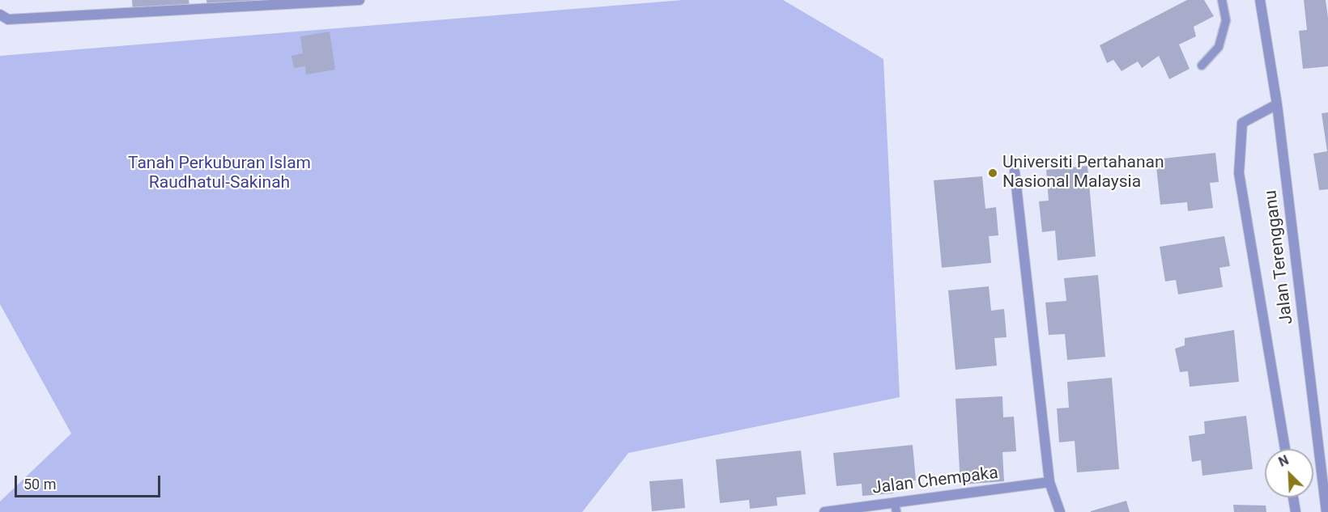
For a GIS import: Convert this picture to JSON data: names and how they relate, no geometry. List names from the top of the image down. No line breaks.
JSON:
{"streets":{"street":["Jalan Terengganu","Jalan Chempaka"]},"parks":["Tanah Perkuburan Islam Raudhatul-Sakinah"],"places":["Universiti Pertahanan Nasional Malaysia"],"scale_bar":"50 m","north":"top left"}
